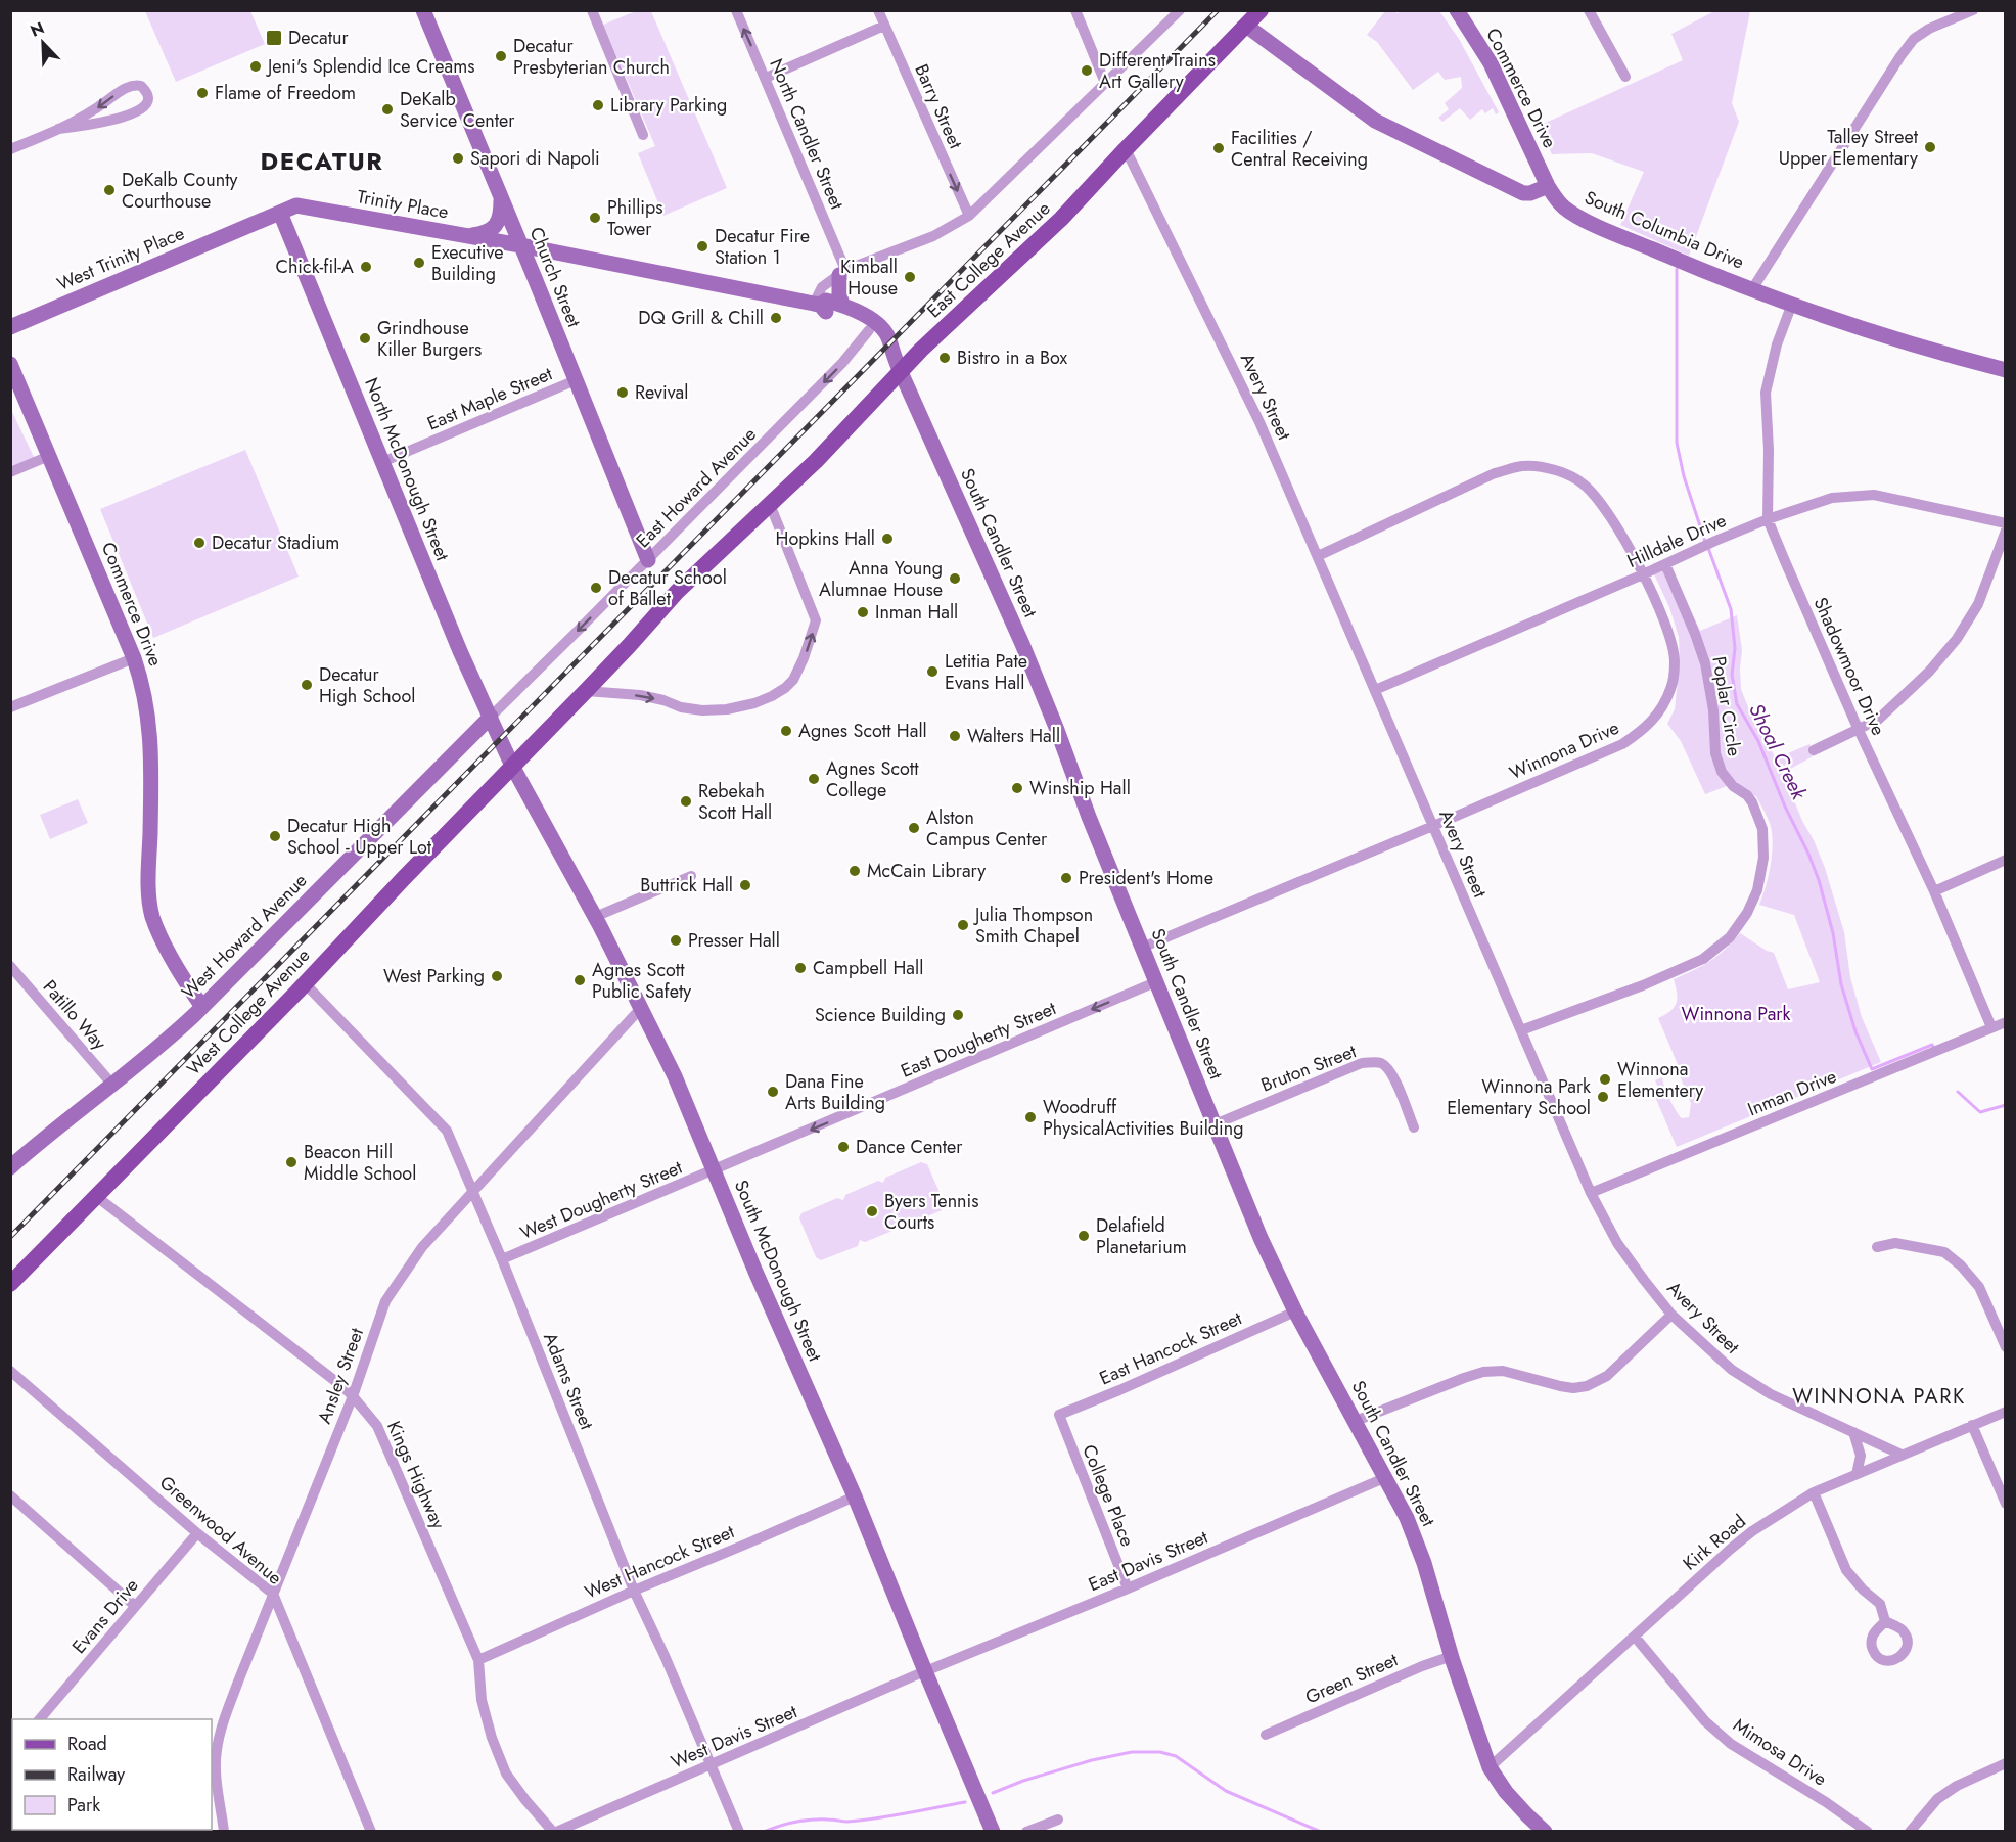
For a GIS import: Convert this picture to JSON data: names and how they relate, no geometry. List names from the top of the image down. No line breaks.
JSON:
{"streets":{"main road":["East College Avenue","West College Avenue"],"street":["Commerce Drive","Barry Street","North Candler Street","Trinity Place","South Columbia Drive","West Trinity Place","Church Street","Avery Street","East Maple Street","North McDonough Street","East Howard Avenue","Hilldale Drive","South Candler Street","Shadowmoor Drive","Poplar Circle","Winnona Drive","West Howard Avenue","Patillo Way","East Dougherty Street","Bruton Street","Inman Drive","West Dougherty Street","South McDonough Street","East Hancock Street","Ansley Street","Adams Street","Kings Highway","College Place","Greenwood Avenue","Kirk Road","East Davis Street","West Hancock Street","Evans Drive","Green Street","West Davis Street","Mimosa Drive"]},"crossings":[["Commerce Drive","South Columbia Drive"],["Commerce Drive","West Howard Avenue"],["Trinity Place","West Trinity Place"],["Trinity Place","Church Street"],["Trinity Place","North McDonough Street"],["South Columbia Drive","Shadowmoor Drive"],["West Trinity Place","North McDonough Street"],["East College Avenue","Avery Street"],["East College Avenue","South Candler Street"],["East College Avenue","West College Avenue"],["East College Avenue","South McDonough Street"],["Church Street","East Maple Street"],["Church Street","East Howard Avenue"],["Avery Street","Hilldale Drive"],["Avery Street","Poplar Circle"],["Avery Street","Winnona Drive"],["Avery Street","Inman Drive"],["Avery Street","Kirk Road"],["East Maple Street","North McDonough Street"],["North McDonough Street","East Howard Avenue"],["North McDonough Street","West Howard Avenue"],["North McDonough Street","South McDonough Street"],["East Howard Avenue","West Howard Avenue"],["Hilldale Drive","Shadowmoor Drive"],["Hilldale Drive","Poplar Circle"],["Hilldale Drive","Winnona Drive"],["South Candler Street","Winnona Drive"],["South Candler Street","East Dougherty Street"],["South Candler Street","Bruton Street"],["South Candler Street","East Hancock Street"],["South Candler Street","Kirk Road"],["South Candler Street","East Davis Street"],["South Candler Street","Green Street"],["Shadowmoor Drive","Inman Drive"],["West Howard Avenue","Patillo Way"],["West College Avenue","South McDonough Street"],["West College Avenue","Adams Street"],["West College Avenue","Kings Highway"],["East Dougherty Street","West Dougherty Street"],["East Dougherty Street","South McDonough Street"],["West Dougherty Street","South McDonough Street"],["West Dougherty Street","Adams Street"],["South McDonough Street","Ansley Street"],["South McDonough Street","East Davis Street"],["South McDonough Street","West Hancock Street"],["South McDonough Street","West Davis Street"],["East Hancock Street","College Place"],["Ansley Street","Adams Street"],["Ansley Street","Kings Highway"],["Ansley Street","Greenwood Avenue"],["Adams Street","West Hancock Street"],["Adams Street","West Davis Street"],["Kings Highway","West Hancock Street"],["Kings Highway","West Davis Street"],["College Place","East Davis Street"],["Greenwood Avenue","Evans Drive"],["Kirk Road","Mimosa Drive"],["East Davis Street","West Davis Street"]],"one_way":["Barry Street","East Howard Avenue","East Dougherty Street"],"districts":["DECATUR","WINNONA PARK"],"water":["Shoal Creek"],"parks":["Winnona Park"],"places":{"transit":["Decatur"],"other":["Decatur Presbyterian Church","Jeni's Splendid Ice Creams","Different Trains Art Gallery","Flame of Freedom","Library Parking","DeKalb Service Center","Talley Street Upper Elementary","Facilities / Central Receiving","Sapori di Napoli","DeKalb County Courthouse","Phillips Tower","Decatur Fire Station 1","Executive Building","Chick-fil-A","Kimball House","DQ Grill & Chill","Grindhouse Killer Burgers","Bistro in a Box","Revival","Hopkins Hall","Decatur Stadium","Anna Young Alumnae House","Decatur School of Ballet","Inman Hall","Letitia Pate Evans Hall","Decatur High School","Agnes Scott Hall","Walters Hall","Agnes Scott College","Winship Hall","Rebekah Scott Hall","Alston Campus Center","Decatur High School - Upper Lot","McCain Library","President's Home","Buttrick Hall","Julia Thompson Smith Chapel","Presser Hall","Campbell Hall","West Parking","Agnes Scott Public Safety","Science Building","Winnona Elementery","Dana Fine Arts Building","Winnona Park Elementary School","Woodruff PhysicalActivities Building","Dance Center","Beacon Hill Middle School","Byers Tennis Courts","Delafield Planetarium"]},"legend":["Road","Railway","Park"],"north":"top left"}
